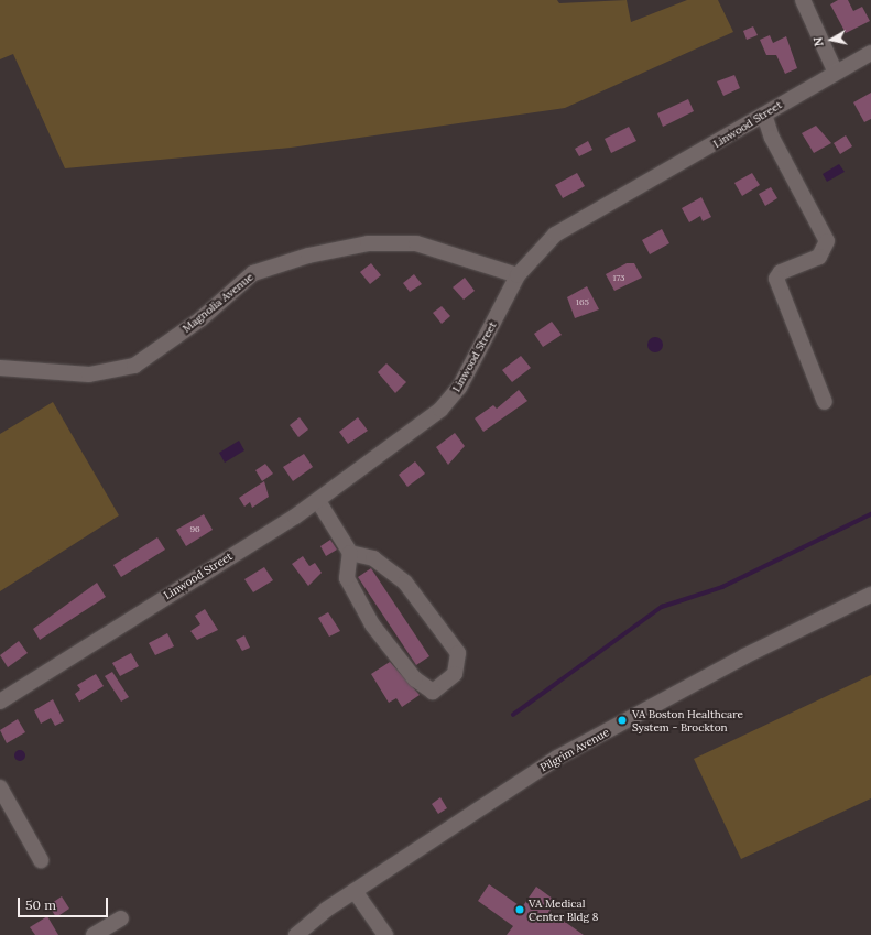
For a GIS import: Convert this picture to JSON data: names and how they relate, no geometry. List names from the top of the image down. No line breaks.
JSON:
{"streets":{"street":["Linwood Street","Magnolia Avenue","Pilgrim Avenue"]},"crossings":[["Linwood Street","Magnolia Avenue"]],"places":["VA Boston Healthcare System - Brockton","VA Medical Center Bldg 8"],"house_numbers":["173","165","96"],"scale_bar":"50 m","north":"left"}
